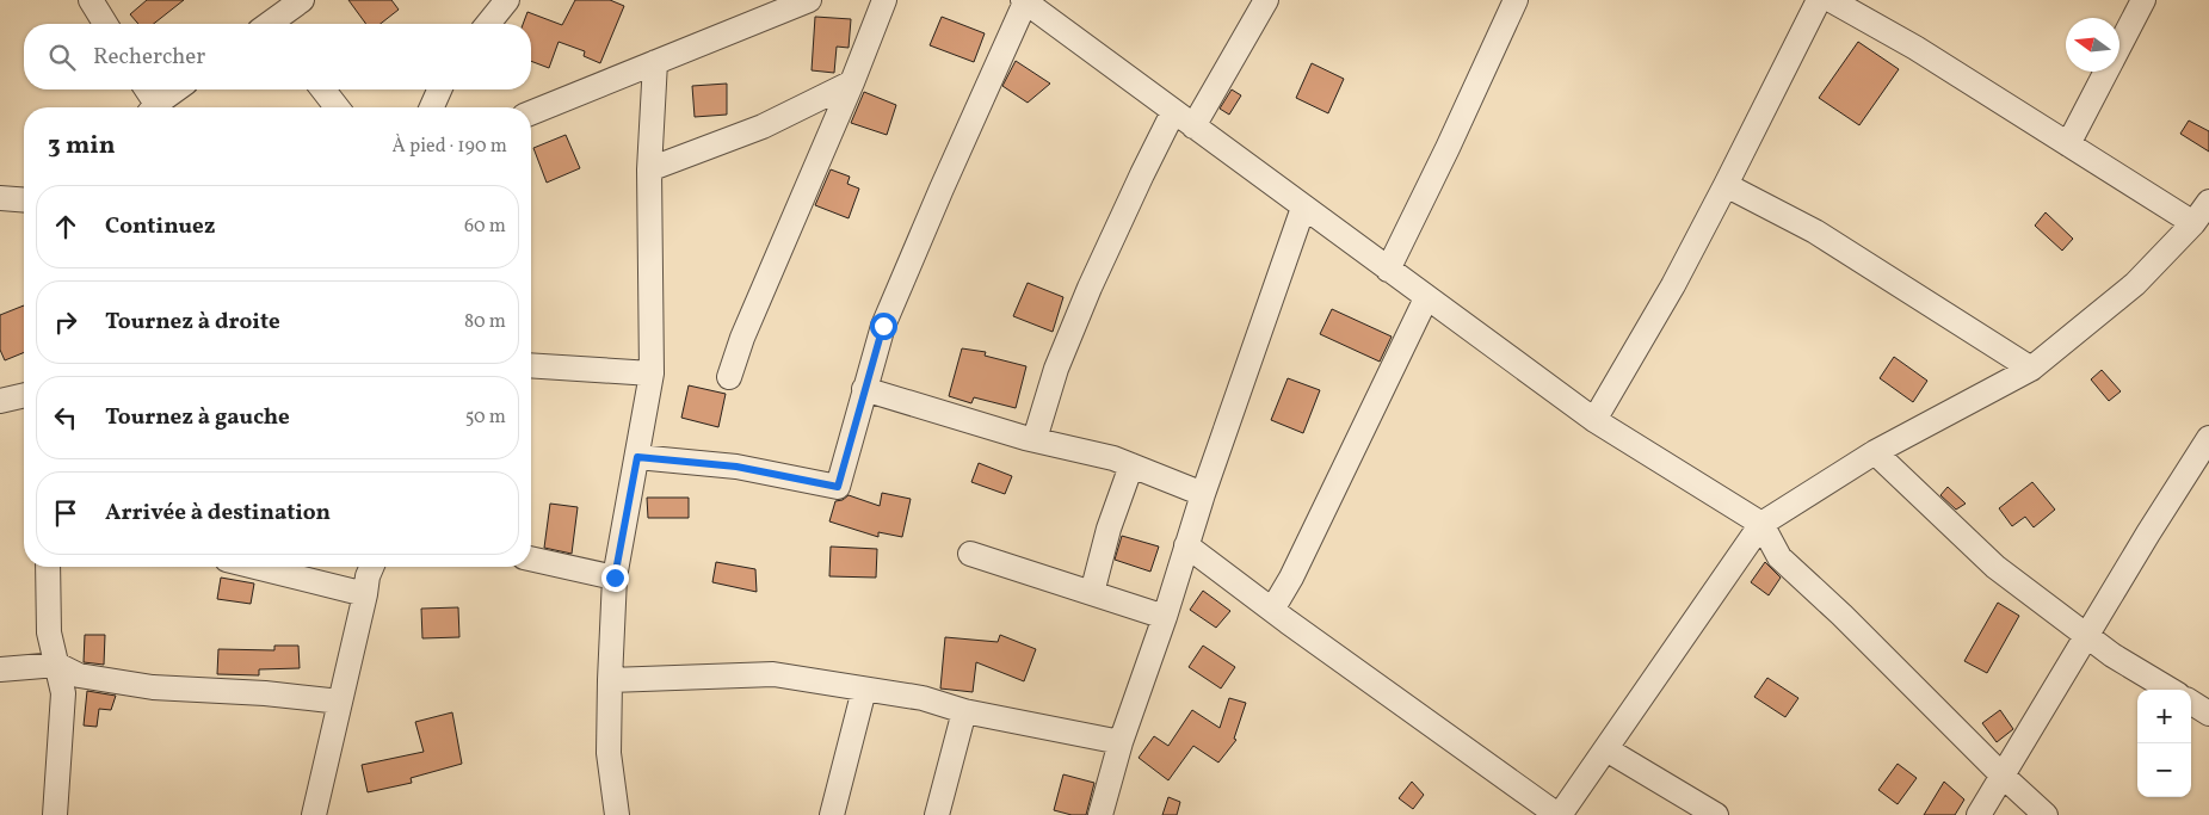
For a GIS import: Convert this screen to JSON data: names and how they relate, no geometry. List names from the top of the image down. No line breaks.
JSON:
{"north":"left","page":{"search":"Rechercher","heading":["3 min","À pied · 190 m"],"list":[["Continuez","60 m"],["Tournez à droite","80 m"],["Tournez à gauche","50 m"],"Arrivée à destination"],"map_buttons":["+","−"]}}
